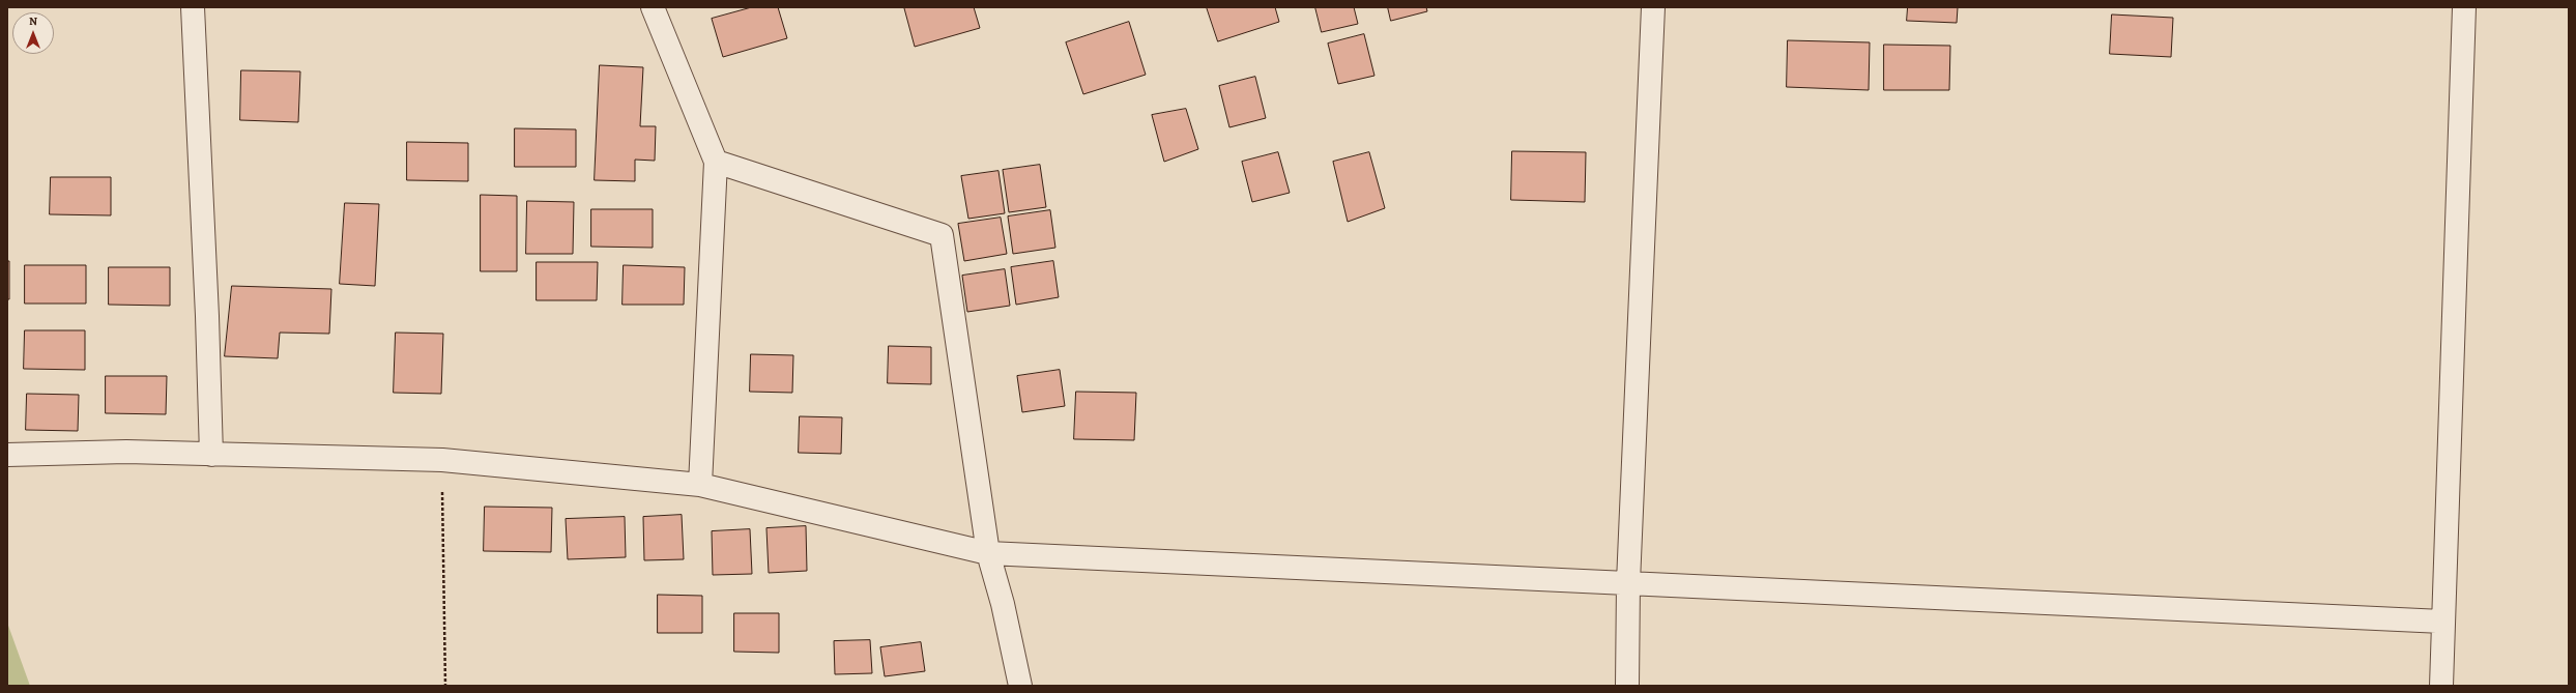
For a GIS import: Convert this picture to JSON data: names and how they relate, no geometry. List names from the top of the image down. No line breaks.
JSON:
{"north":"top"}
